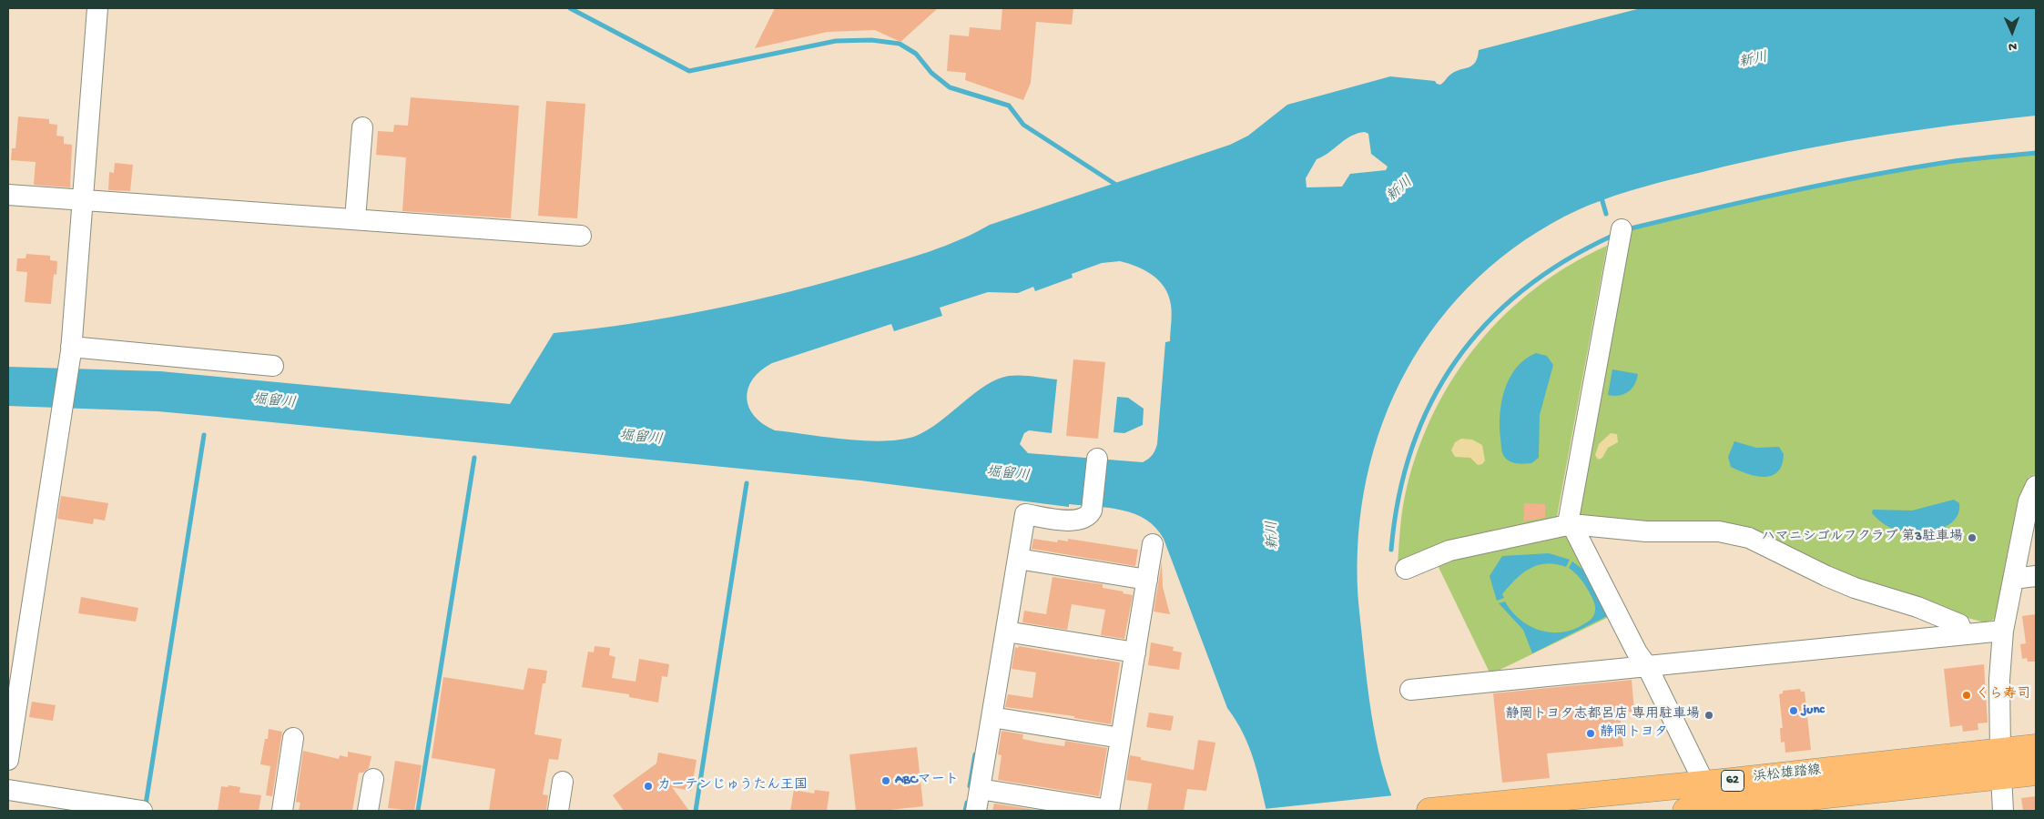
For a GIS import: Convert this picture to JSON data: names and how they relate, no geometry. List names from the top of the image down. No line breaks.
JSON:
{"streets":{"main road":["浜松雄踏線","62"]},"water":["新川","堀留川"],"places":["ハマニシゴルフクラブ 第3駐車場","くら寿司","junc","静岡トヨタ志都呂店 専用駐車場","静岡トヨタ","ABCマート","カーテンじゅうたん王国"],"north":"bottom"}
